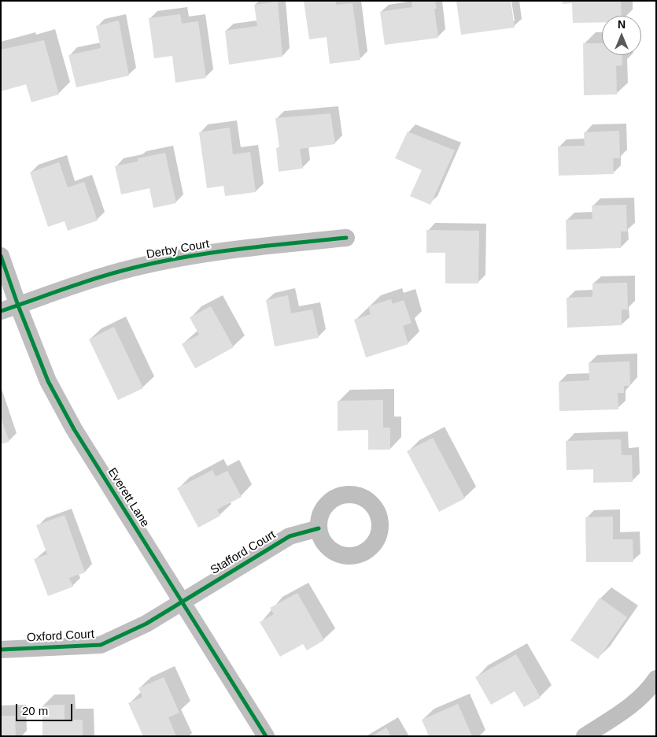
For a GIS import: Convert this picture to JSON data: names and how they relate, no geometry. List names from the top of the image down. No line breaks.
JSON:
{"streets":{"street":["Derby Court","Everett Lane","Stafford Court","Oxford Court"]},"crossings":[["Derby Court","Everett Lane"],["Everett Lane","Stafford Court"],["Everett Lane","Oxford Court"],["Stafford Court","Oxford Court"]],"scale_bar":"20 m","north":"top"}
